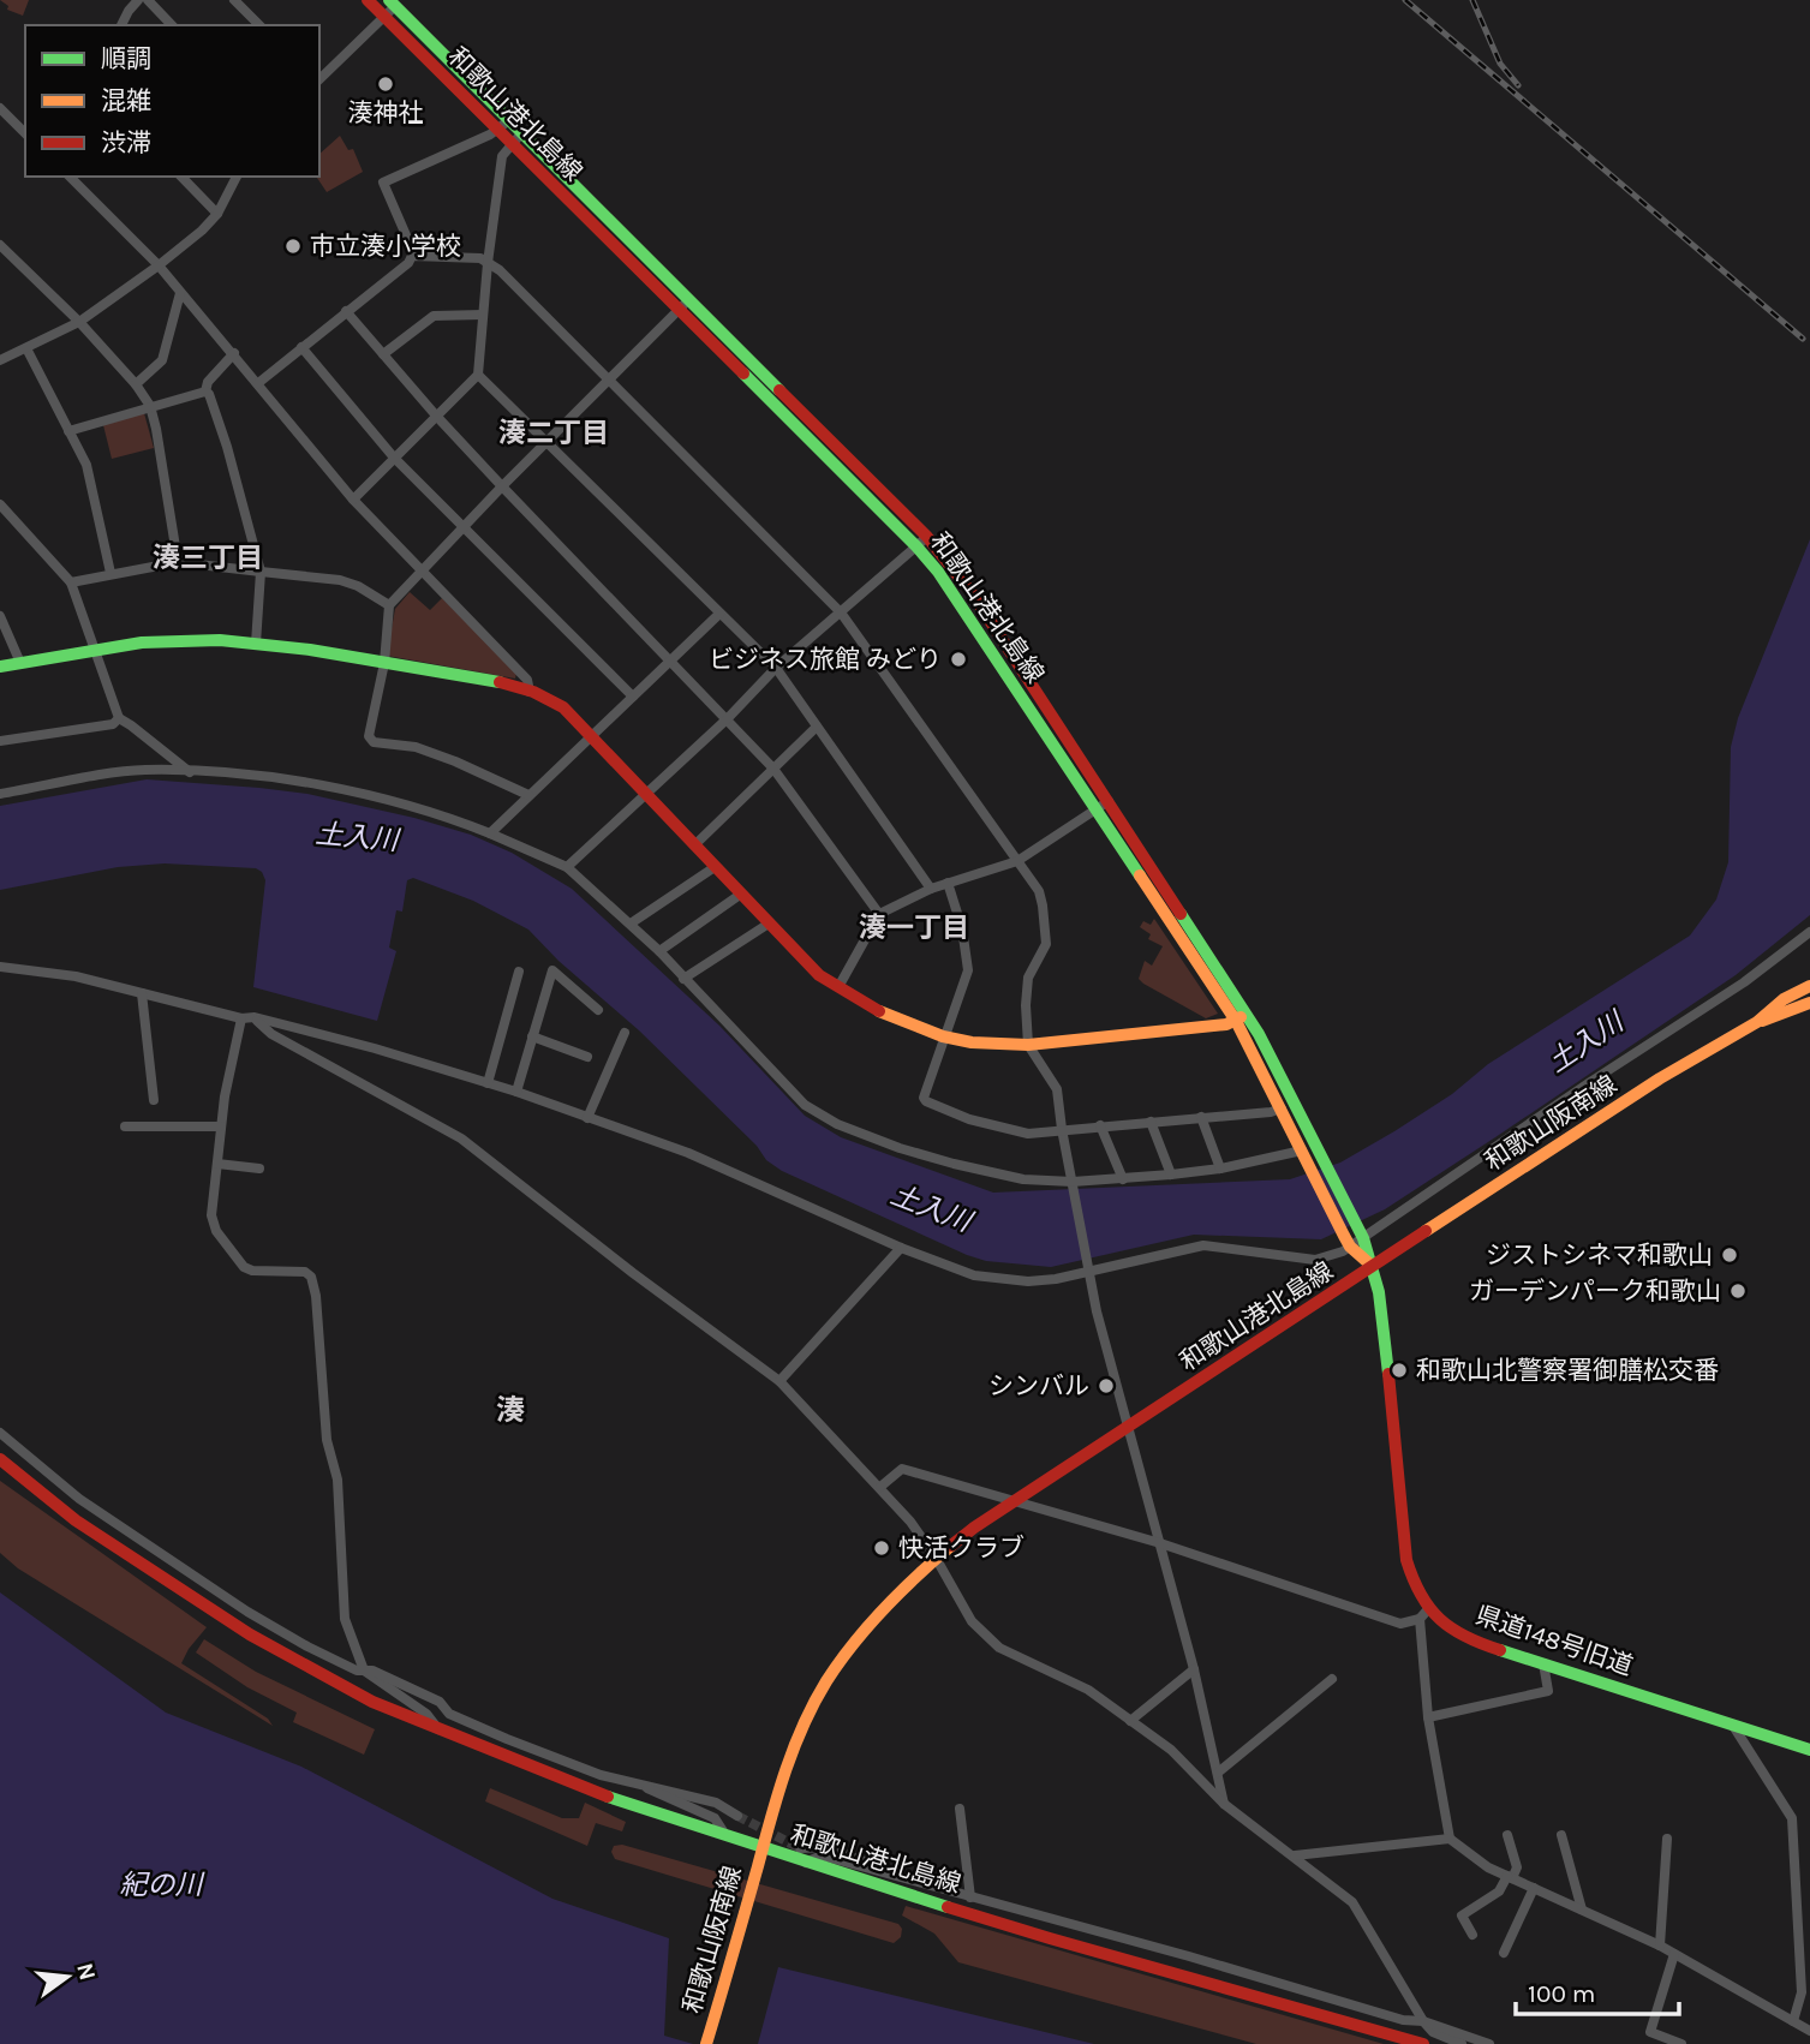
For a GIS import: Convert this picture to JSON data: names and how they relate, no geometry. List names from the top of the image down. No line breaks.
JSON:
{"streets":{"main road":["和歌山港北島線","和歌山阪南線","県道148号旧道"]},"crossings":[["和歌山港北島線","和歌山阪南線"],["和歌山港北島線","県道148号旧道"],["和歌山阪南線","県道148号旧道"]],"districts":["湊二丁目","湊三丁目","湊一丁目","湊"],"water":["土入川","紀の川"],"places":["湊神社","市立湊小学校","ビジネス旅館 みどり","ジストシネマ和歌山","ガーデンパーク和歌山","和歌山北警察署御膳松交番","シンバル","快活クラブ"],"legend":["順調","混雑","渋滞"],"scale_bar":"100 m","north":"right"}
